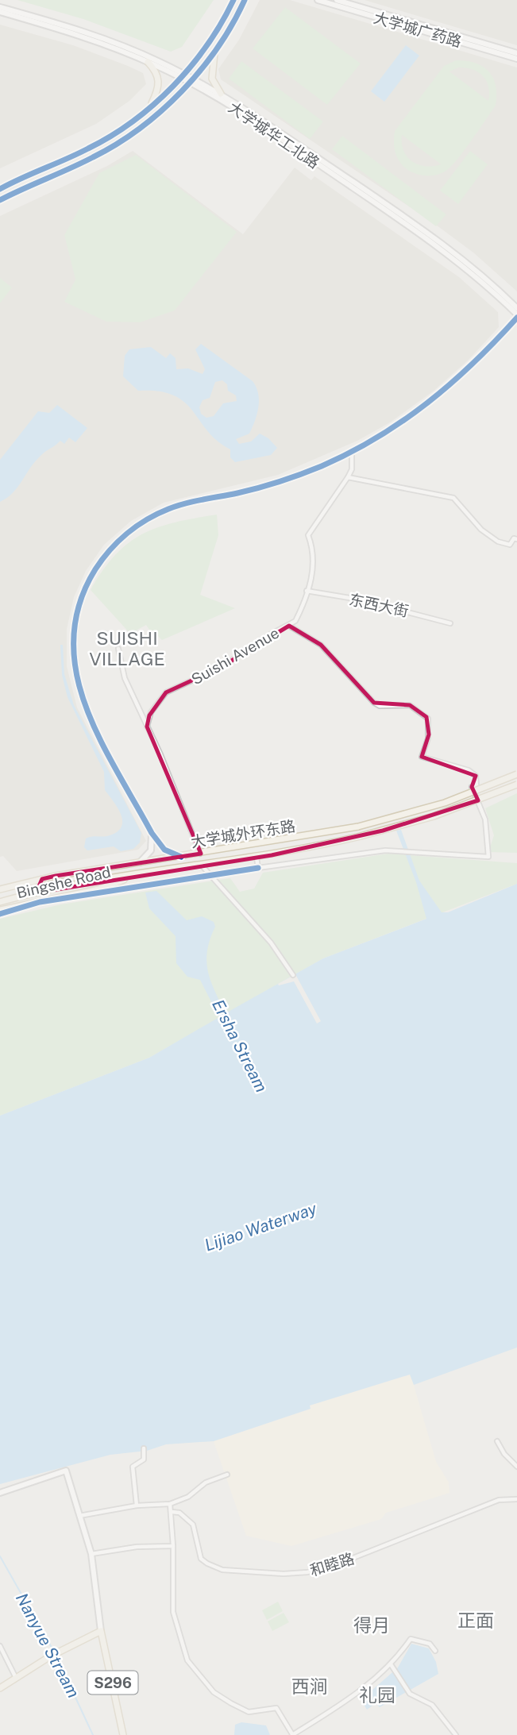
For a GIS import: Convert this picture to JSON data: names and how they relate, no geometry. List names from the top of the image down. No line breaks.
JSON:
{"streets":{"main road":["大学城外环东路","Bingshe Road","S296"],"street":["大学城广药路","大学城华工北路","东西大街","Suishi Avenue","和睦路"]},"crossings":[["Suishi Avenue","大学城外环东路"],["大学城外环东路","Bingshe Road"]],"districts":["SUISHI VILLAGE","正面","得月","西涧","礼园"],"water":["Ersha Stream","Lijiao Waterway","Nanyue Stream"]}
